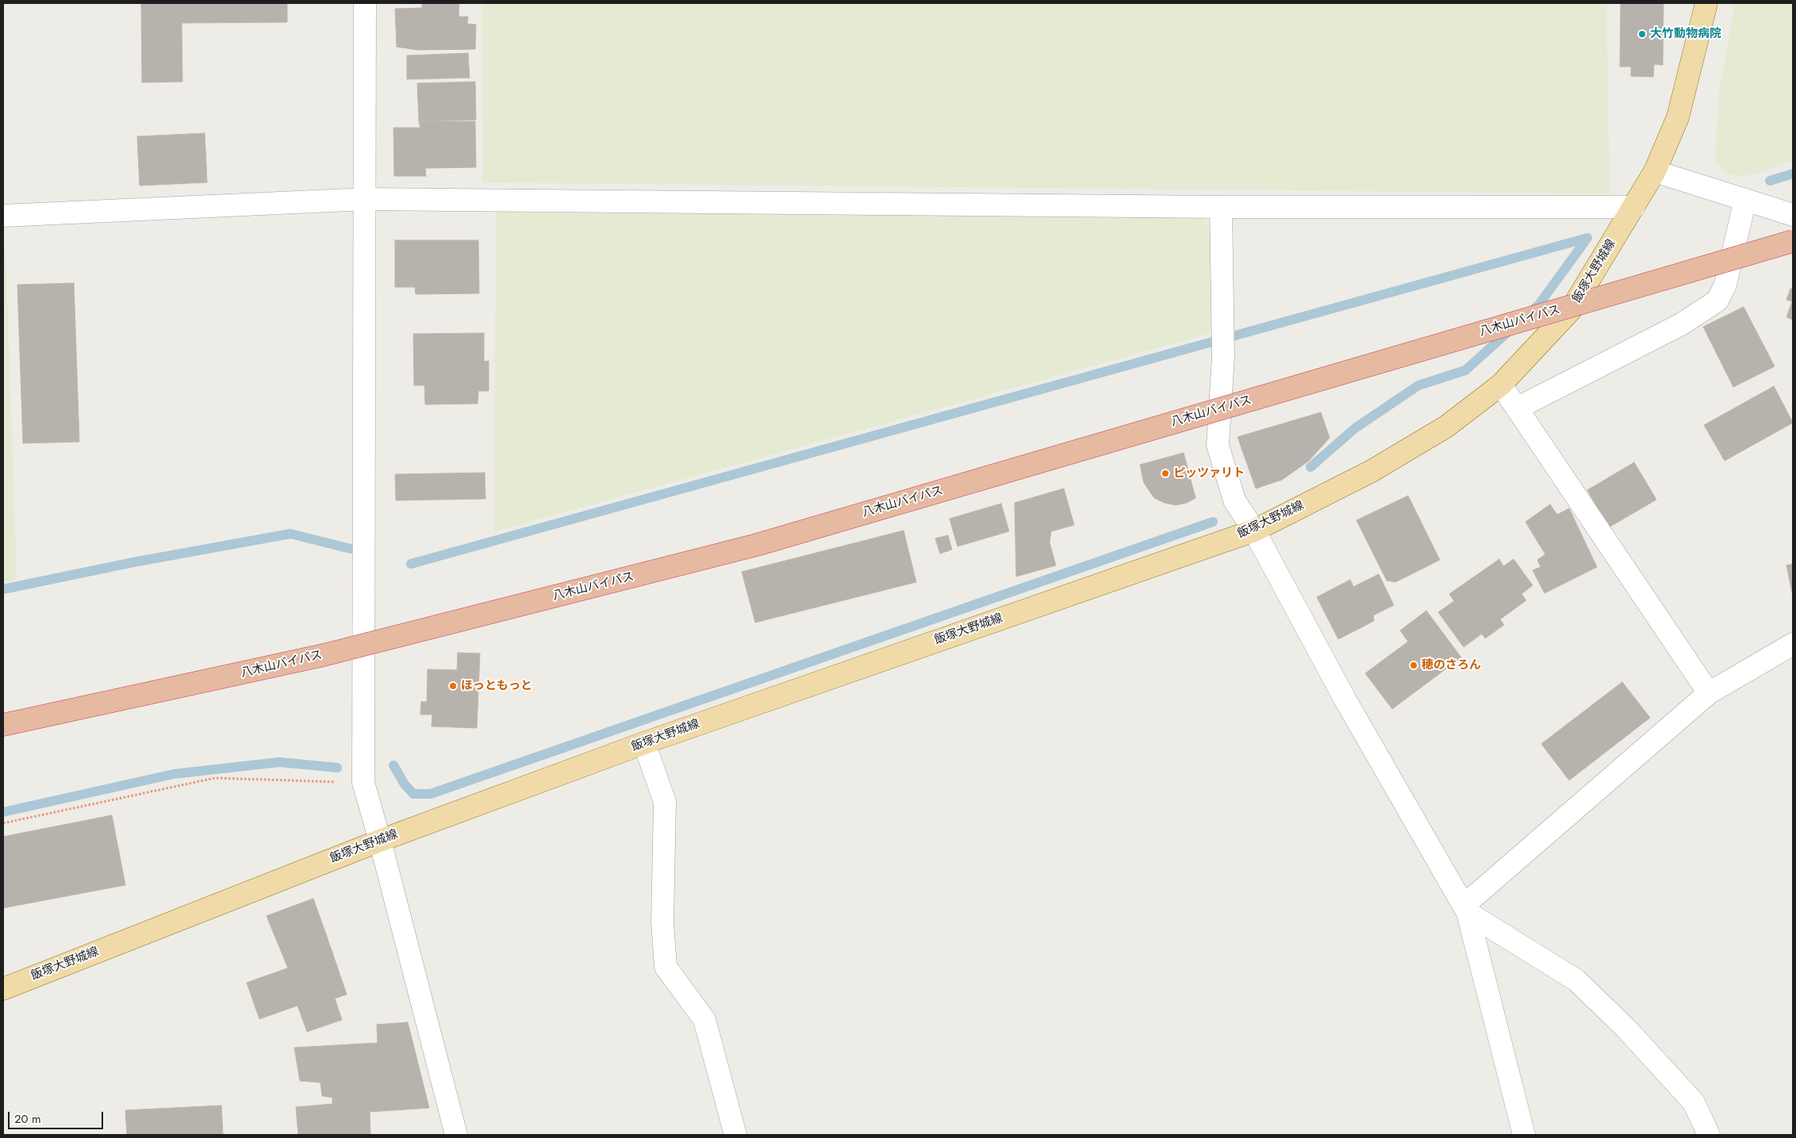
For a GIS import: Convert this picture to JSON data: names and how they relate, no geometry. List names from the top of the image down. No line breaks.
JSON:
{"streets":{"highway":["八木山バイパス"],"main road":["飯塚大野城線"]},"places":["大竹動物病院","ピッツァリト","穂のさろん","ほっともっと"],"scale_bar":"20 m"}
